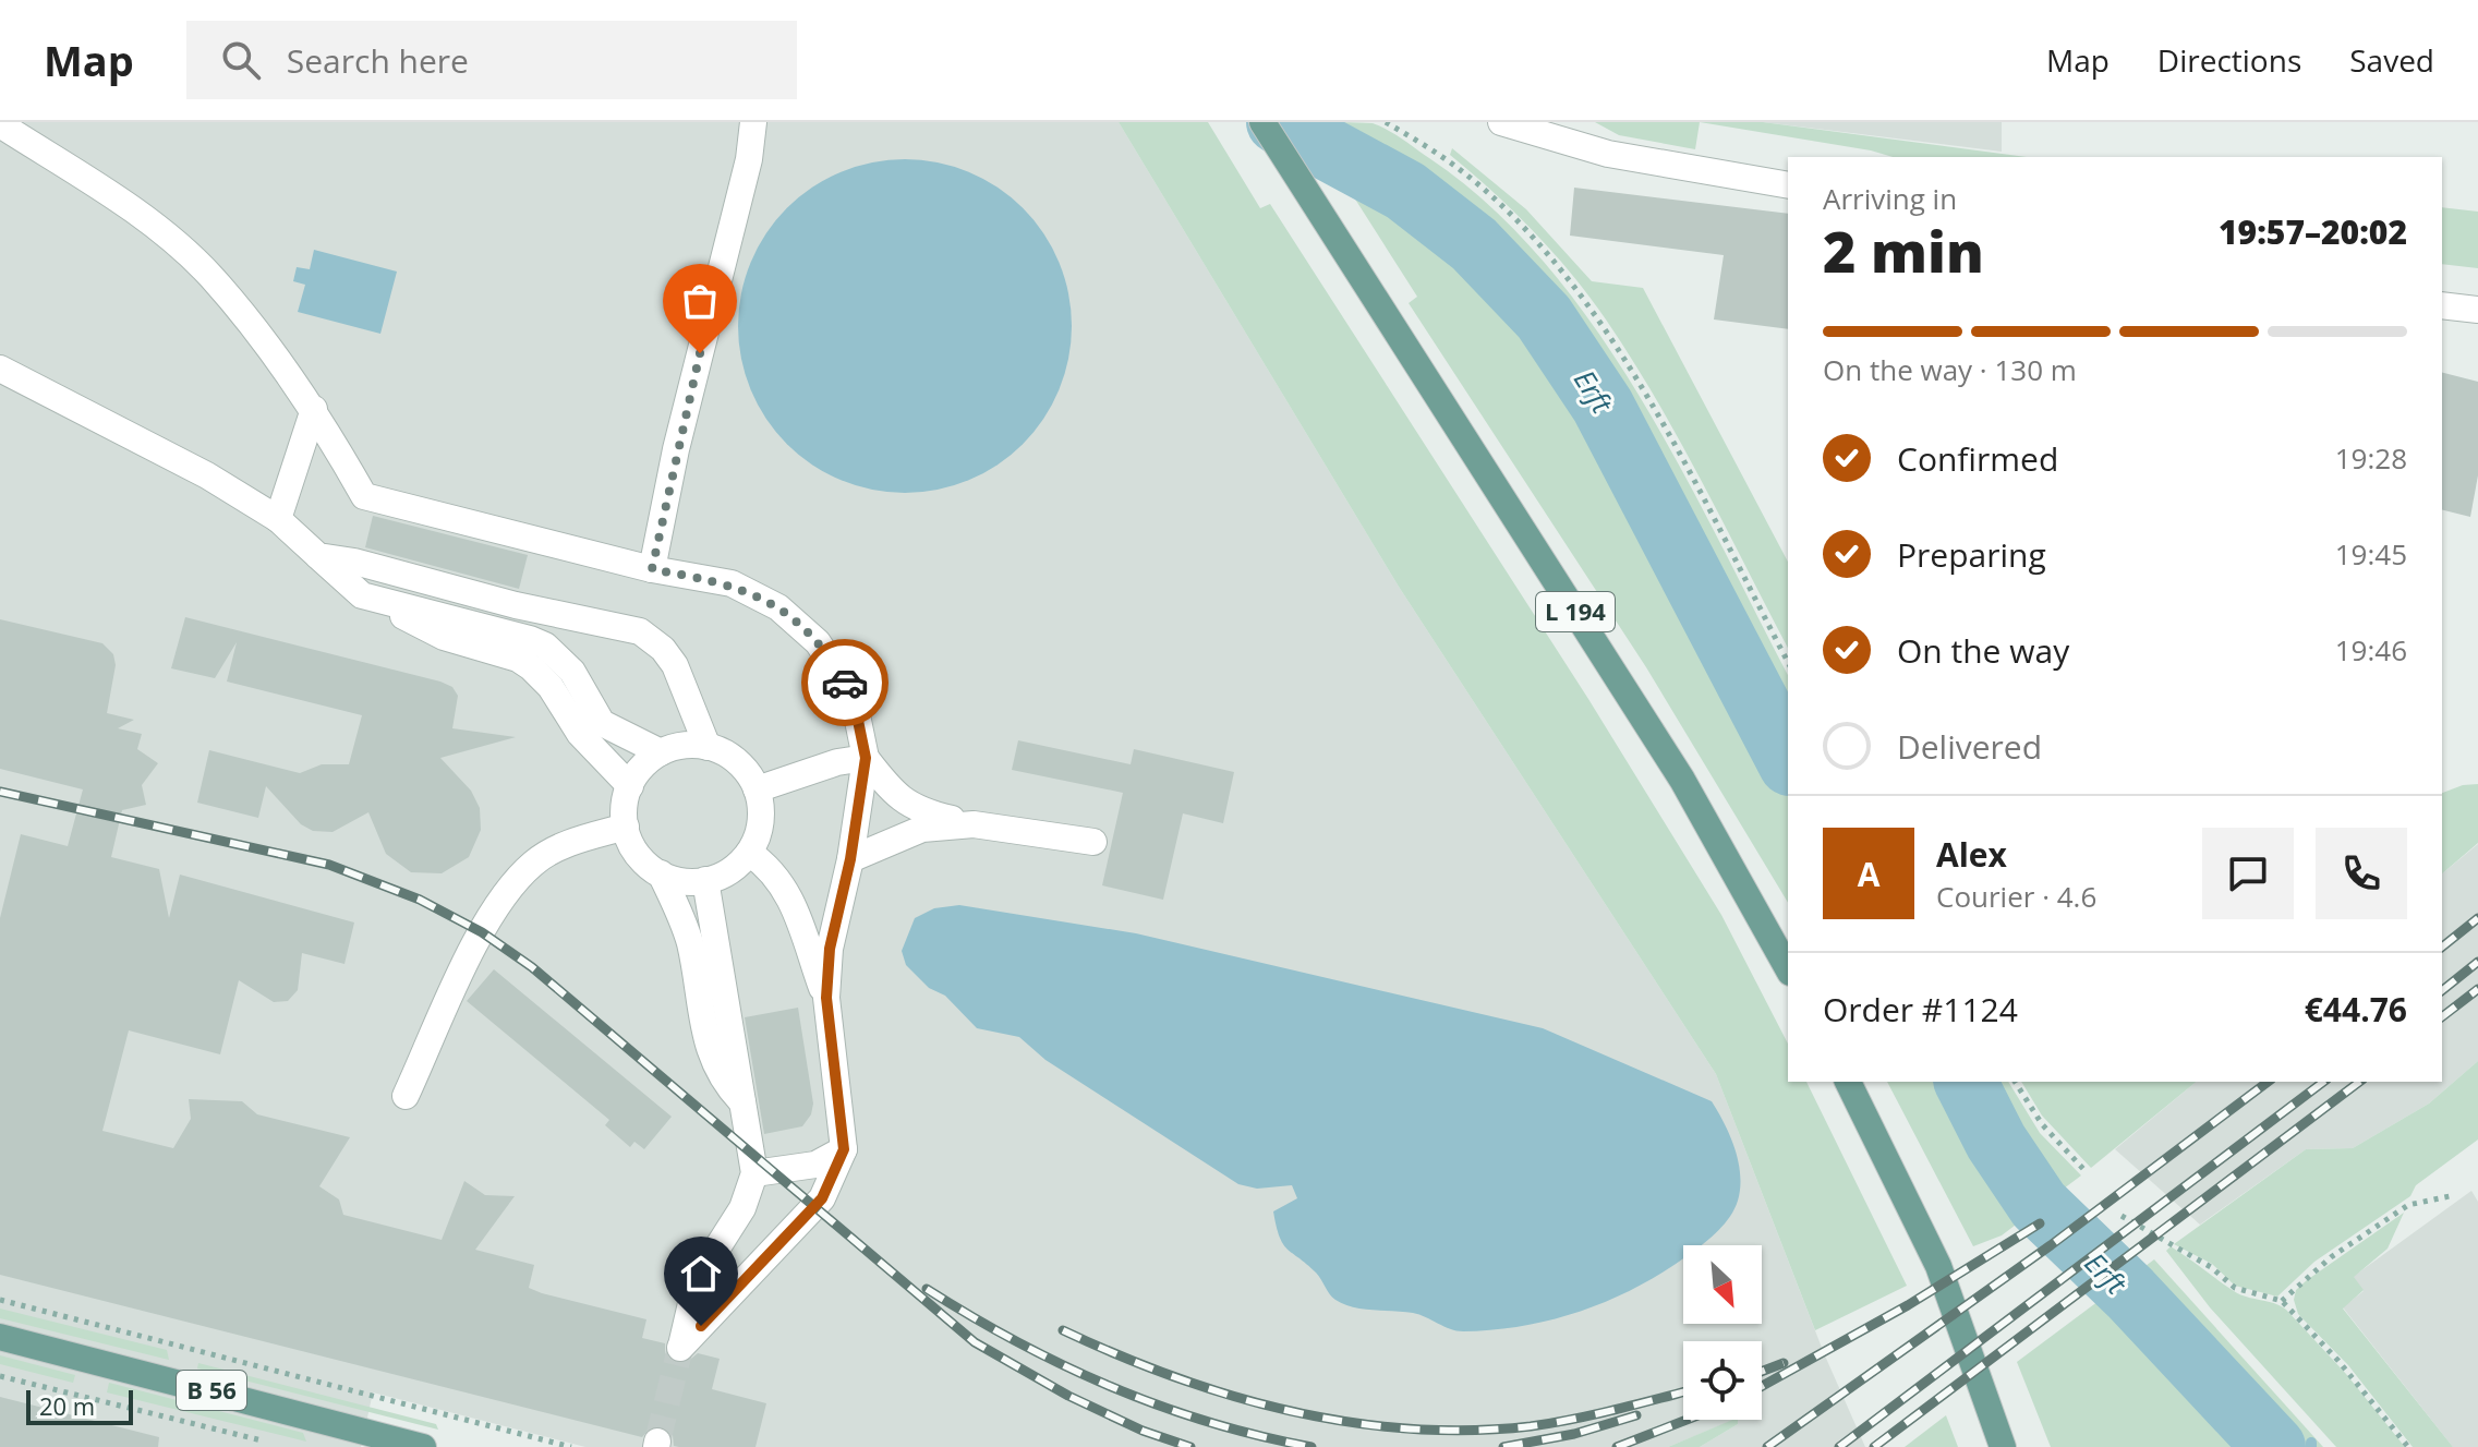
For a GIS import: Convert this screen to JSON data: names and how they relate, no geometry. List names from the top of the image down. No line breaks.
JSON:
{"streets":{"main road":["L 194","B 56"]},"water":["Erft"],"scale_bar":"20 m","north":"bottom right","page":{"header":"Map","search":"Search here","nav":["Map","Directions","Saved"],"heading":["2 min","Arriving in","19:57–20:02"],"panel":["Alex","Courier · 4.6","Order #1124","€44.76"],"bar":"On the way · 130 m","list":[["Confirmed","19:28"],["Preparing","19:45"],["On the way","19:46"],"Delivered"],"round":"A","scale":"20 m"}}
